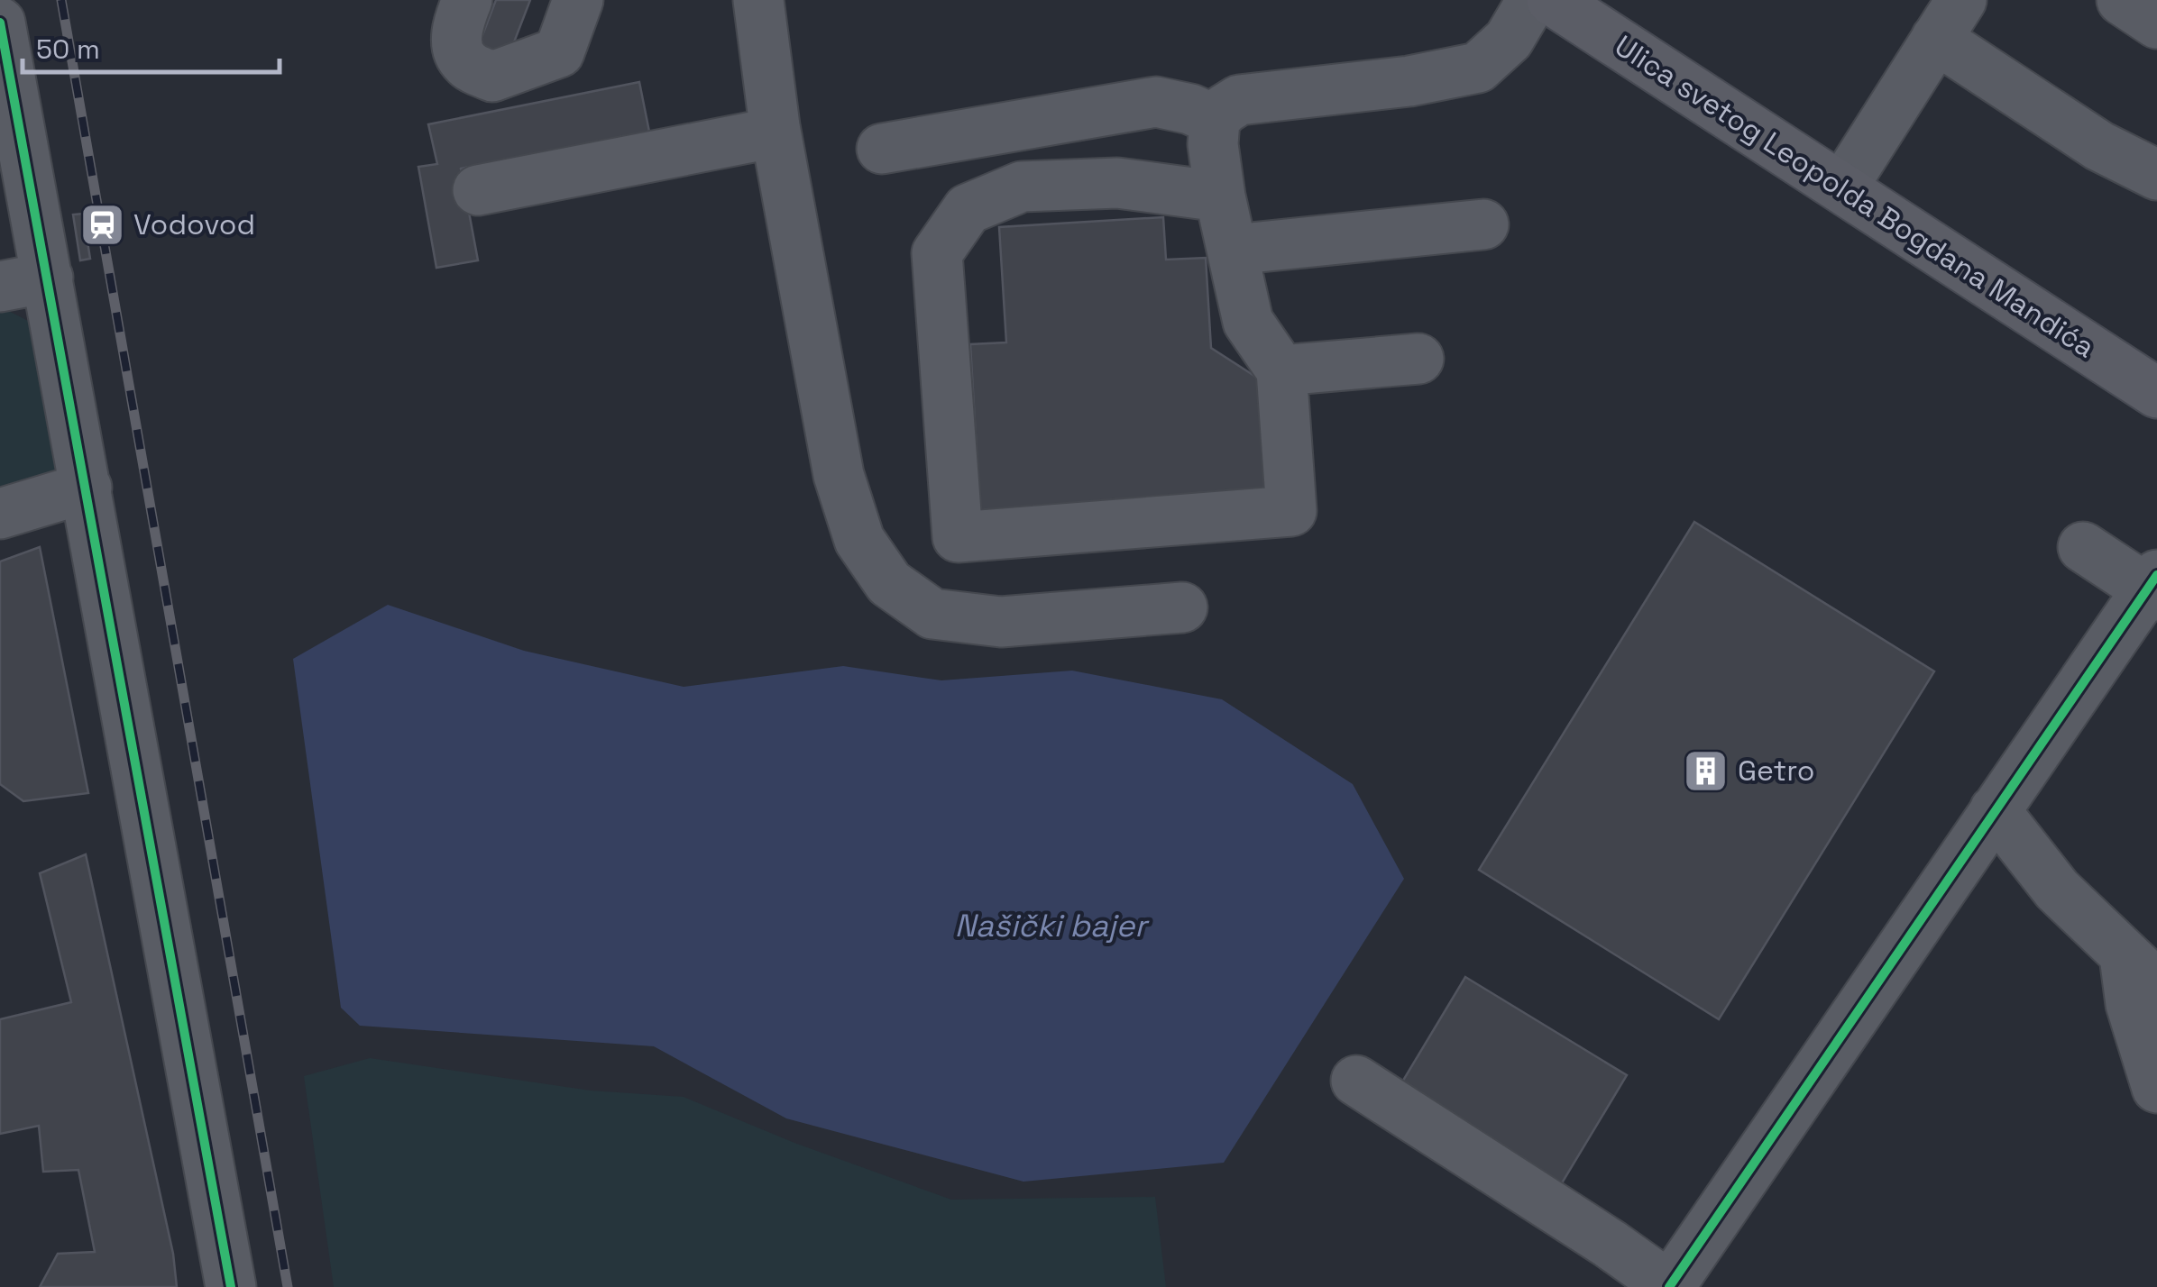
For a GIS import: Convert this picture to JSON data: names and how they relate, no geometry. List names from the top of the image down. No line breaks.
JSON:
{"streets":{"main road":["Ulica svetog Leopolda Bogdana Mandića"]},"water":["Našički bajer"],"places":{"station":["Vodovod"],"building":["Getro"]},"scale_bar":"50 m"}
